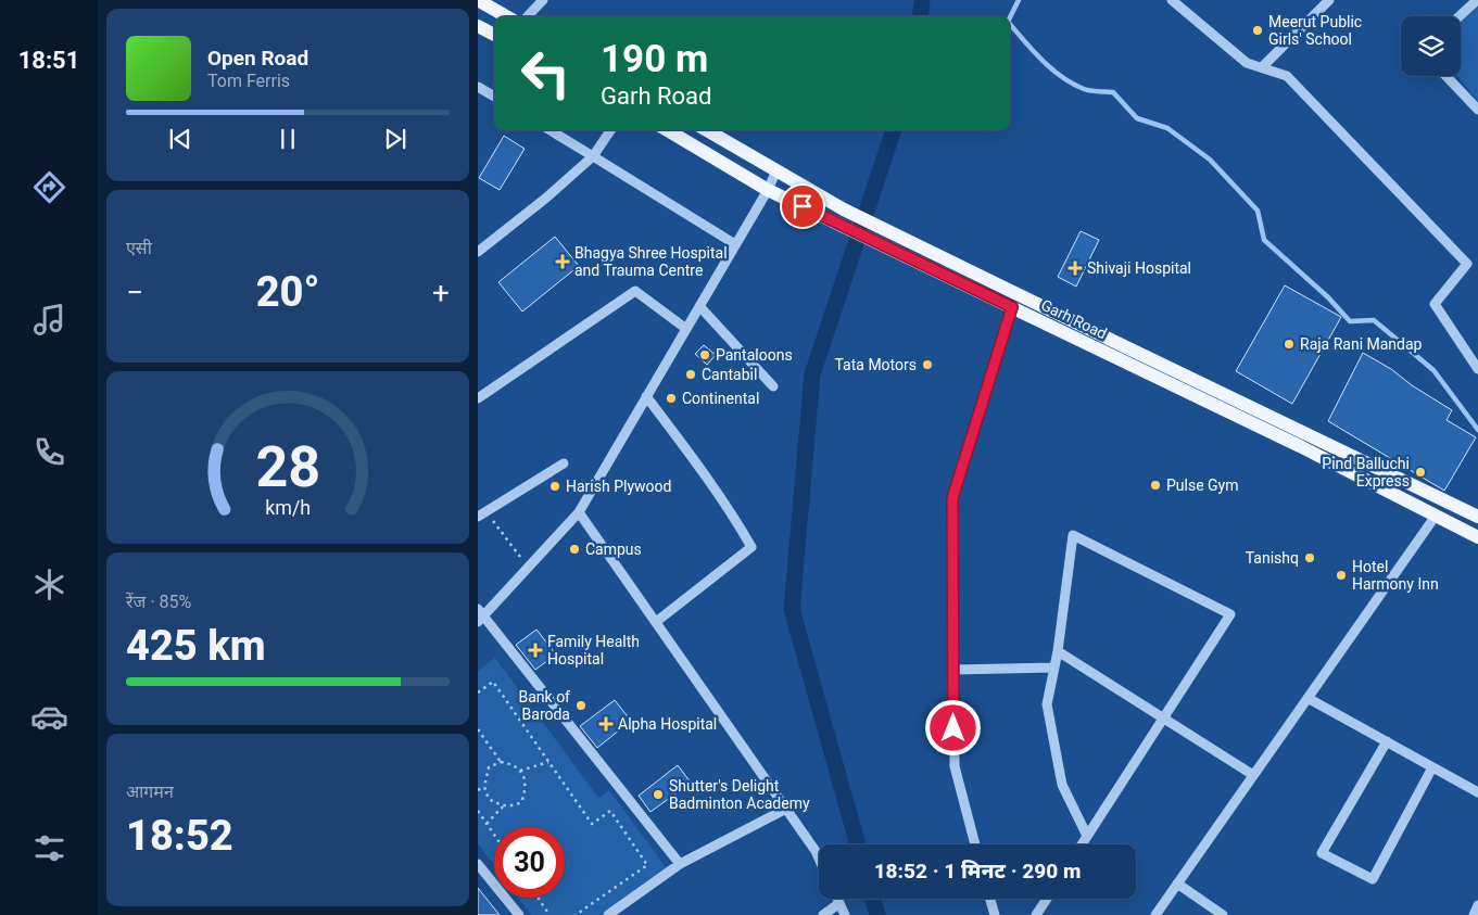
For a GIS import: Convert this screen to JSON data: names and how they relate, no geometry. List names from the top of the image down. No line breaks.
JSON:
{"streets":{"main road":["Garh Road"]},"places":{"other":["Meerut Public Girls' School","Raja Rani Mandap","Pantaloons","Tata Motors","Cantabil","Continental","Pind Balluchi Express","Pulse Gym","Harish Plywood","Campus","Tanishq","Hotel Harmony Inn","Bank of Baroda","Shutter's Delight Badminton Academy"],"health":["Bhagya Shree Hospital and Trauma Centre","Shivaji Hospital","Family Health Hospital","Alpha Hospital"]},"page":{"tabs":"18:51","turn":["190 m","Garh Road"],"song":["Open Road","Tom Ferris"],"tile":["एसी",["रेंज · 85%","425 km"],["आगमन","18:52"]],"heat":["−","20°","+"],"limit":"30","trip":"18:52 · 1 मिनट · 290 m","gauge":["28","km/h"]}}
